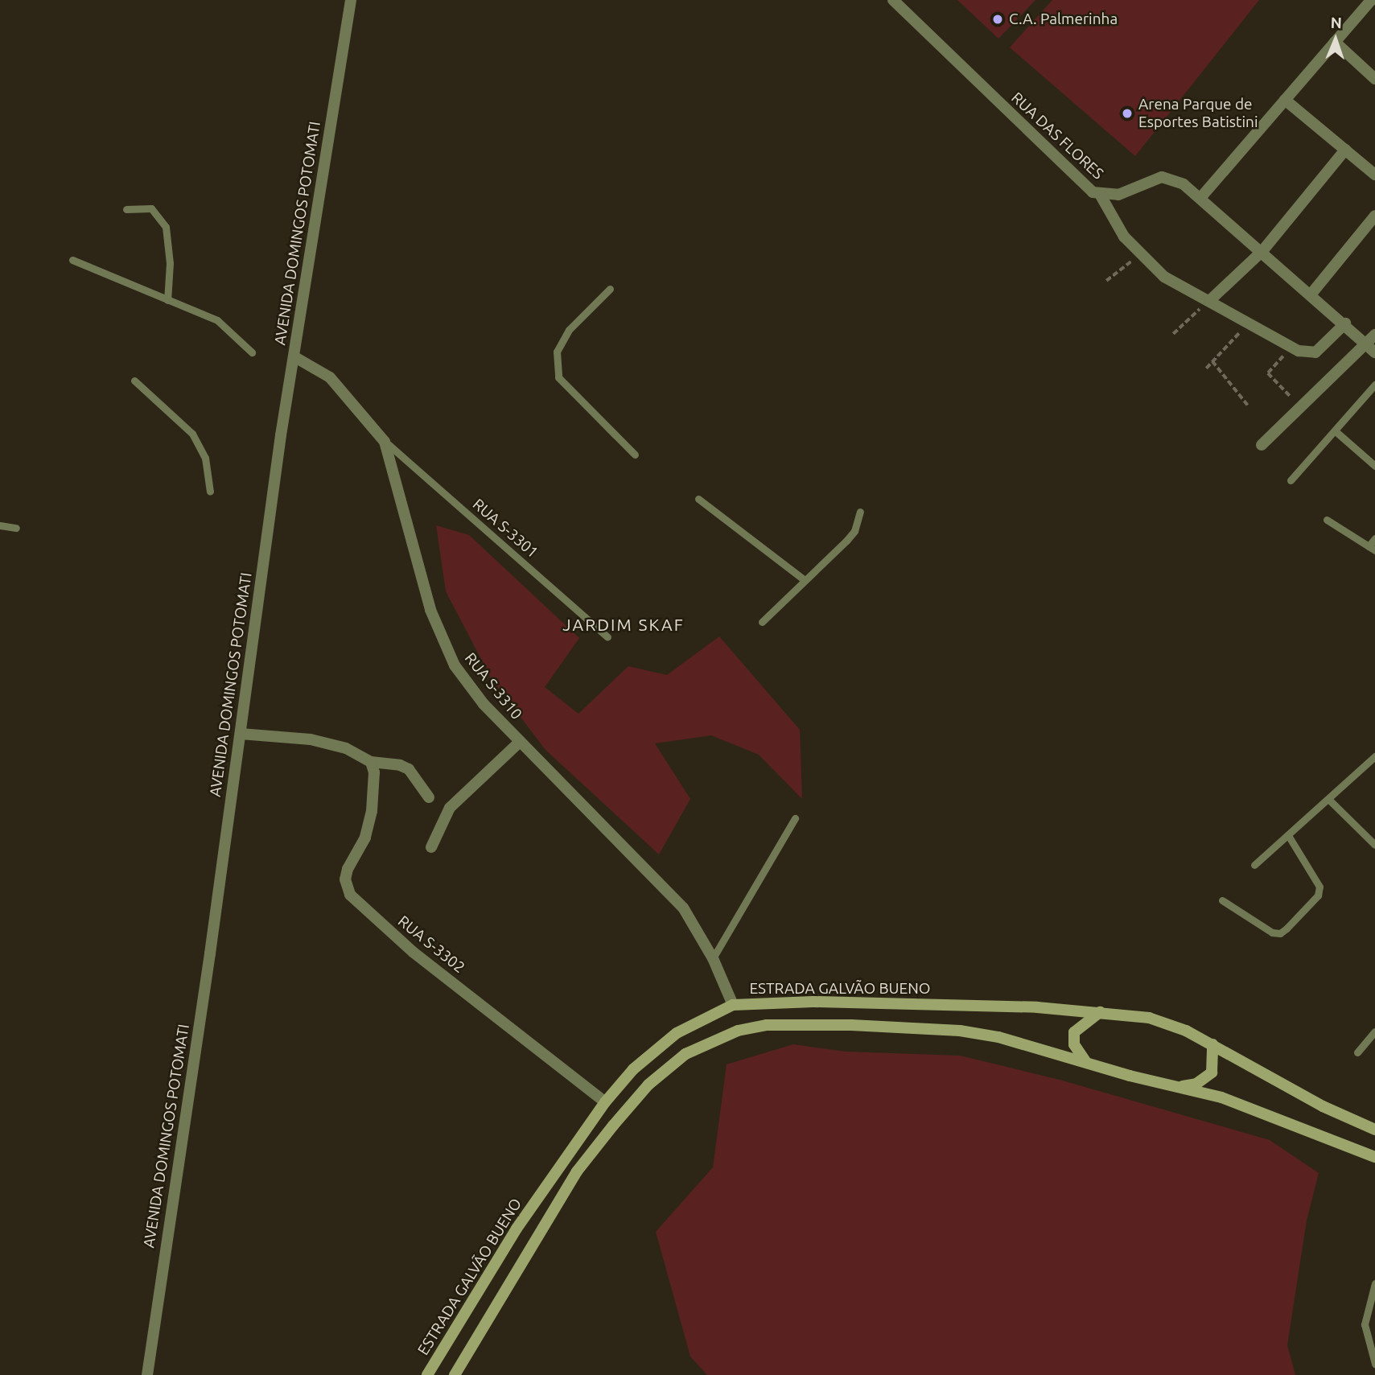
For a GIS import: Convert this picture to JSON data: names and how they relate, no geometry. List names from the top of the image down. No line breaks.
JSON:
{"streets":{"main road":["ESTRADA GALVÃO BUENO"],"street":["RUA DAS FLORES","AVENIDA DOMINGOS POTOMATI","RUA S-3310","RUA S-3302"],"lane":["RUA S-3301"]},"crossings":[["AVENIDA DOMINGOS POTOMATI","RUA S-3310"],["RUA S-3301","RUA S-3310"],["RUA S-3310","ESTRADA GALVÃO BUENO"],["RUA S-3302","ESTRADA GALVÃO BUENO"]],"districts":["JARDIM SKAF"],"places":["C.A. Palmerinha","Arena Parque de Esportes Batistini"],"north":"top"}
